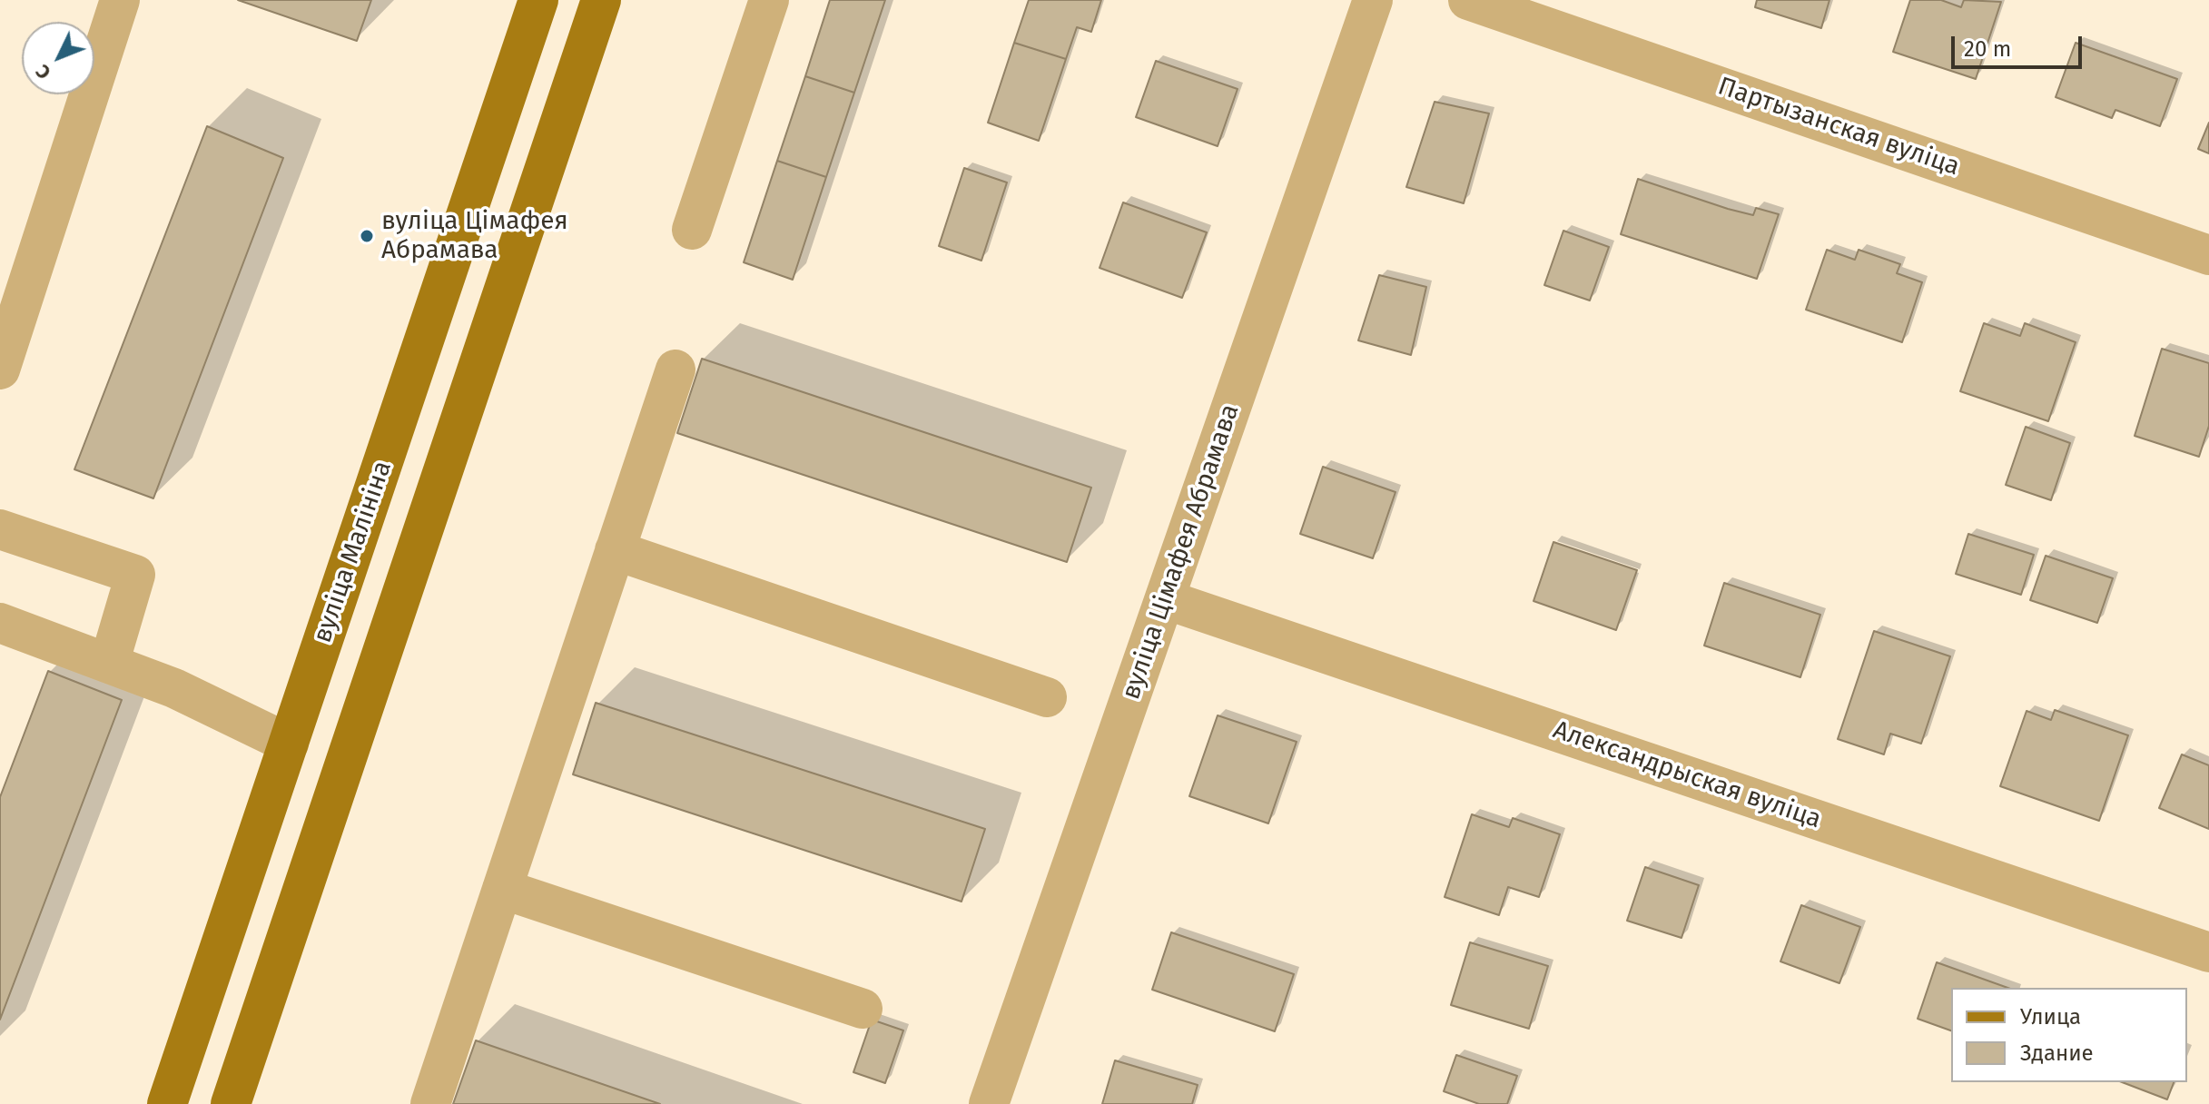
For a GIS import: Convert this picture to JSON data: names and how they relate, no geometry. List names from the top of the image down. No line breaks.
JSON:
{"streets":{"main road":["вуліца Малініна"],"street":["Партызанская вуліца","вуліца Цімафея Абрамава","Александрыская вуліца"]},"crossings":[["вуліца Цімафея Абрамава","Александрыская вуліца"]],"places":["вуліца Цімафея Абрамава"],"legend":["Улица","Здание"],"scale_bar":"20 m","north":"bottom left"}
